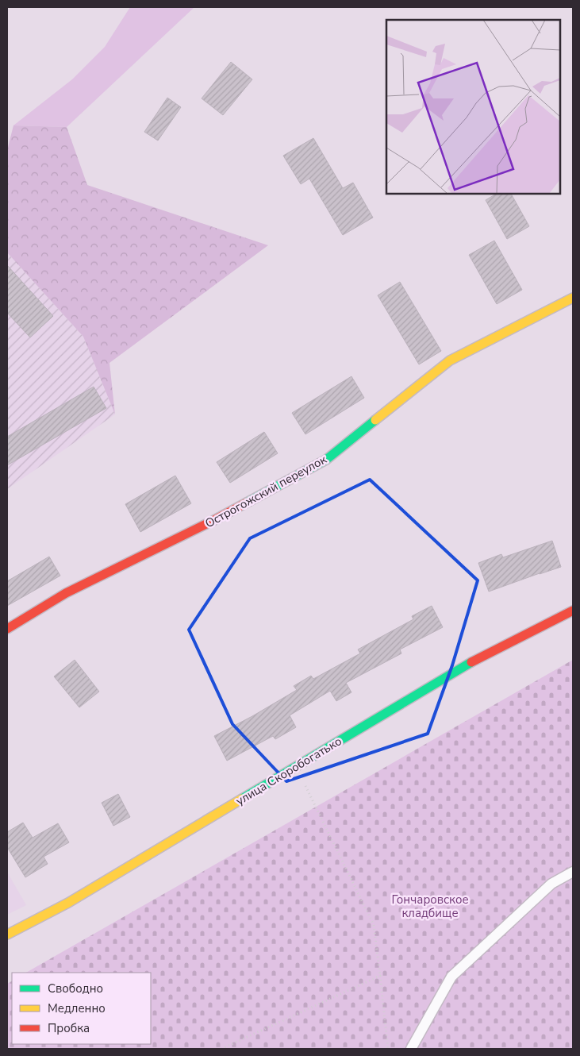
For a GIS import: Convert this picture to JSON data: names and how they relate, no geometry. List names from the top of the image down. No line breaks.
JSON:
{"streets":{"street":["Острогожский переулок","улица Скоробогатько"]},"parks":["Гончаровское кладбище"],"legend":["Свободно","Медленно","Пробка"]}
